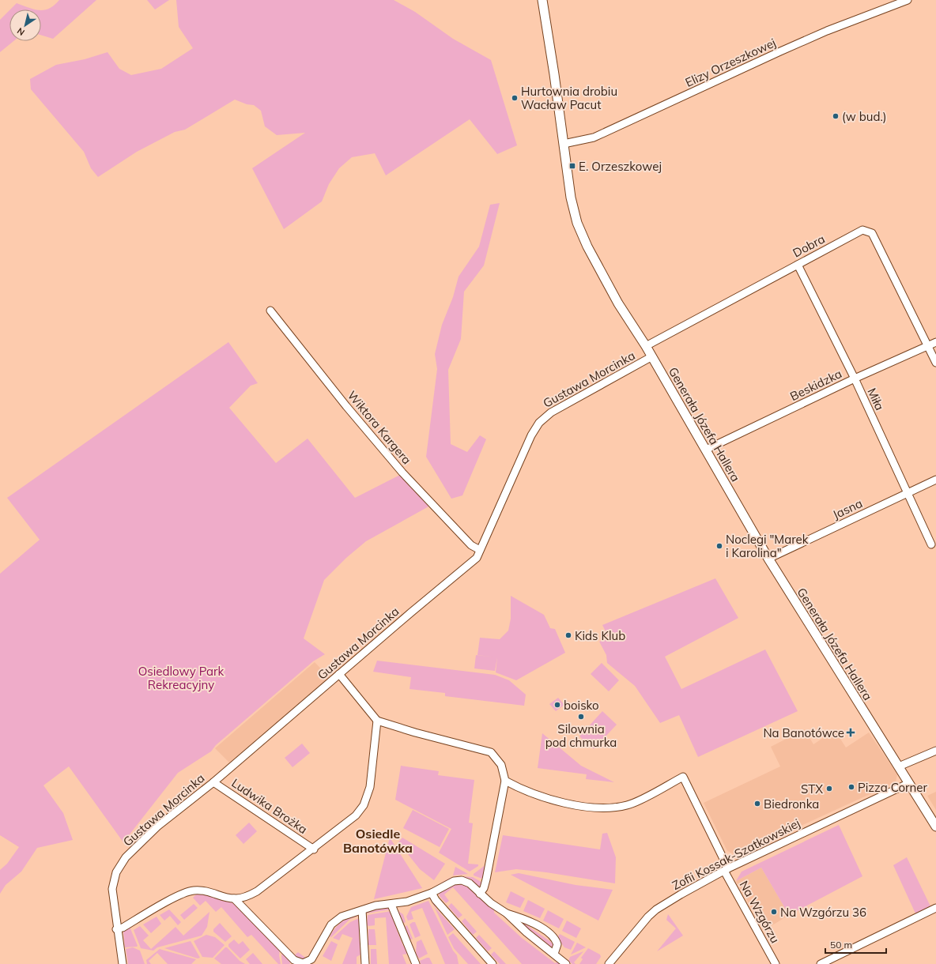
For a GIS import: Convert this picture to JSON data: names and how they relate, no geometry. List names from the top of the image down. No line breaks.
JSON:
{"streets":{"street":["Elizy Orzeszkowej","Dobra","Gustawa Morcinka","Beskidzka","Miła","Generała Józefa Hallera","Wiktora Kargera","Jasna","Ludwika Brożka","Zofii Kossak-Szatkowskiej","Na Wzgórzu"]},"crossings":[["Elizy Orzeszkowej","Generała Józefa Hallera"],["Dobra","Beskidzka"],["Dobra","Miła"],["Dobra","Generała Józefa Hallera"],["Gustawa Morcinka","Generała Józefa Hallera"],["Gustawa Morcinka","Wiktora Kargera"],["Gustawa Morcinka","Ludwika Brożka"],["Beskidzka","Miła"],["Beskidzka","Generała Józefa Hallera"],["Miła","Jasna"],["Generała Józefa Hallera","Jasna"],["Generała Józefa Hallera","Zofii Kossak-Szatkowskiej"],["Zofii Kossak-Szatkowskiej","Na Wzgórzu"]],"districts":["Osiedle Banotówka"],"parks":["Osiedlowy Park Rekreacyjny"],"places":{"other":["Hurtownia drobiu Wacław Pacut","(w bud.)","Noclegi \"Marek i Karolina\"","Kids Klub","boisko","Silownia pod chmurka","Pizza Corner","STX","Biedronka","Na Wzgórzu 36"],"transit":["E. Orzeszkowej"],"health":["Na Banotówce"]},"scale_bar":"50 m","north":"bottom left"}
